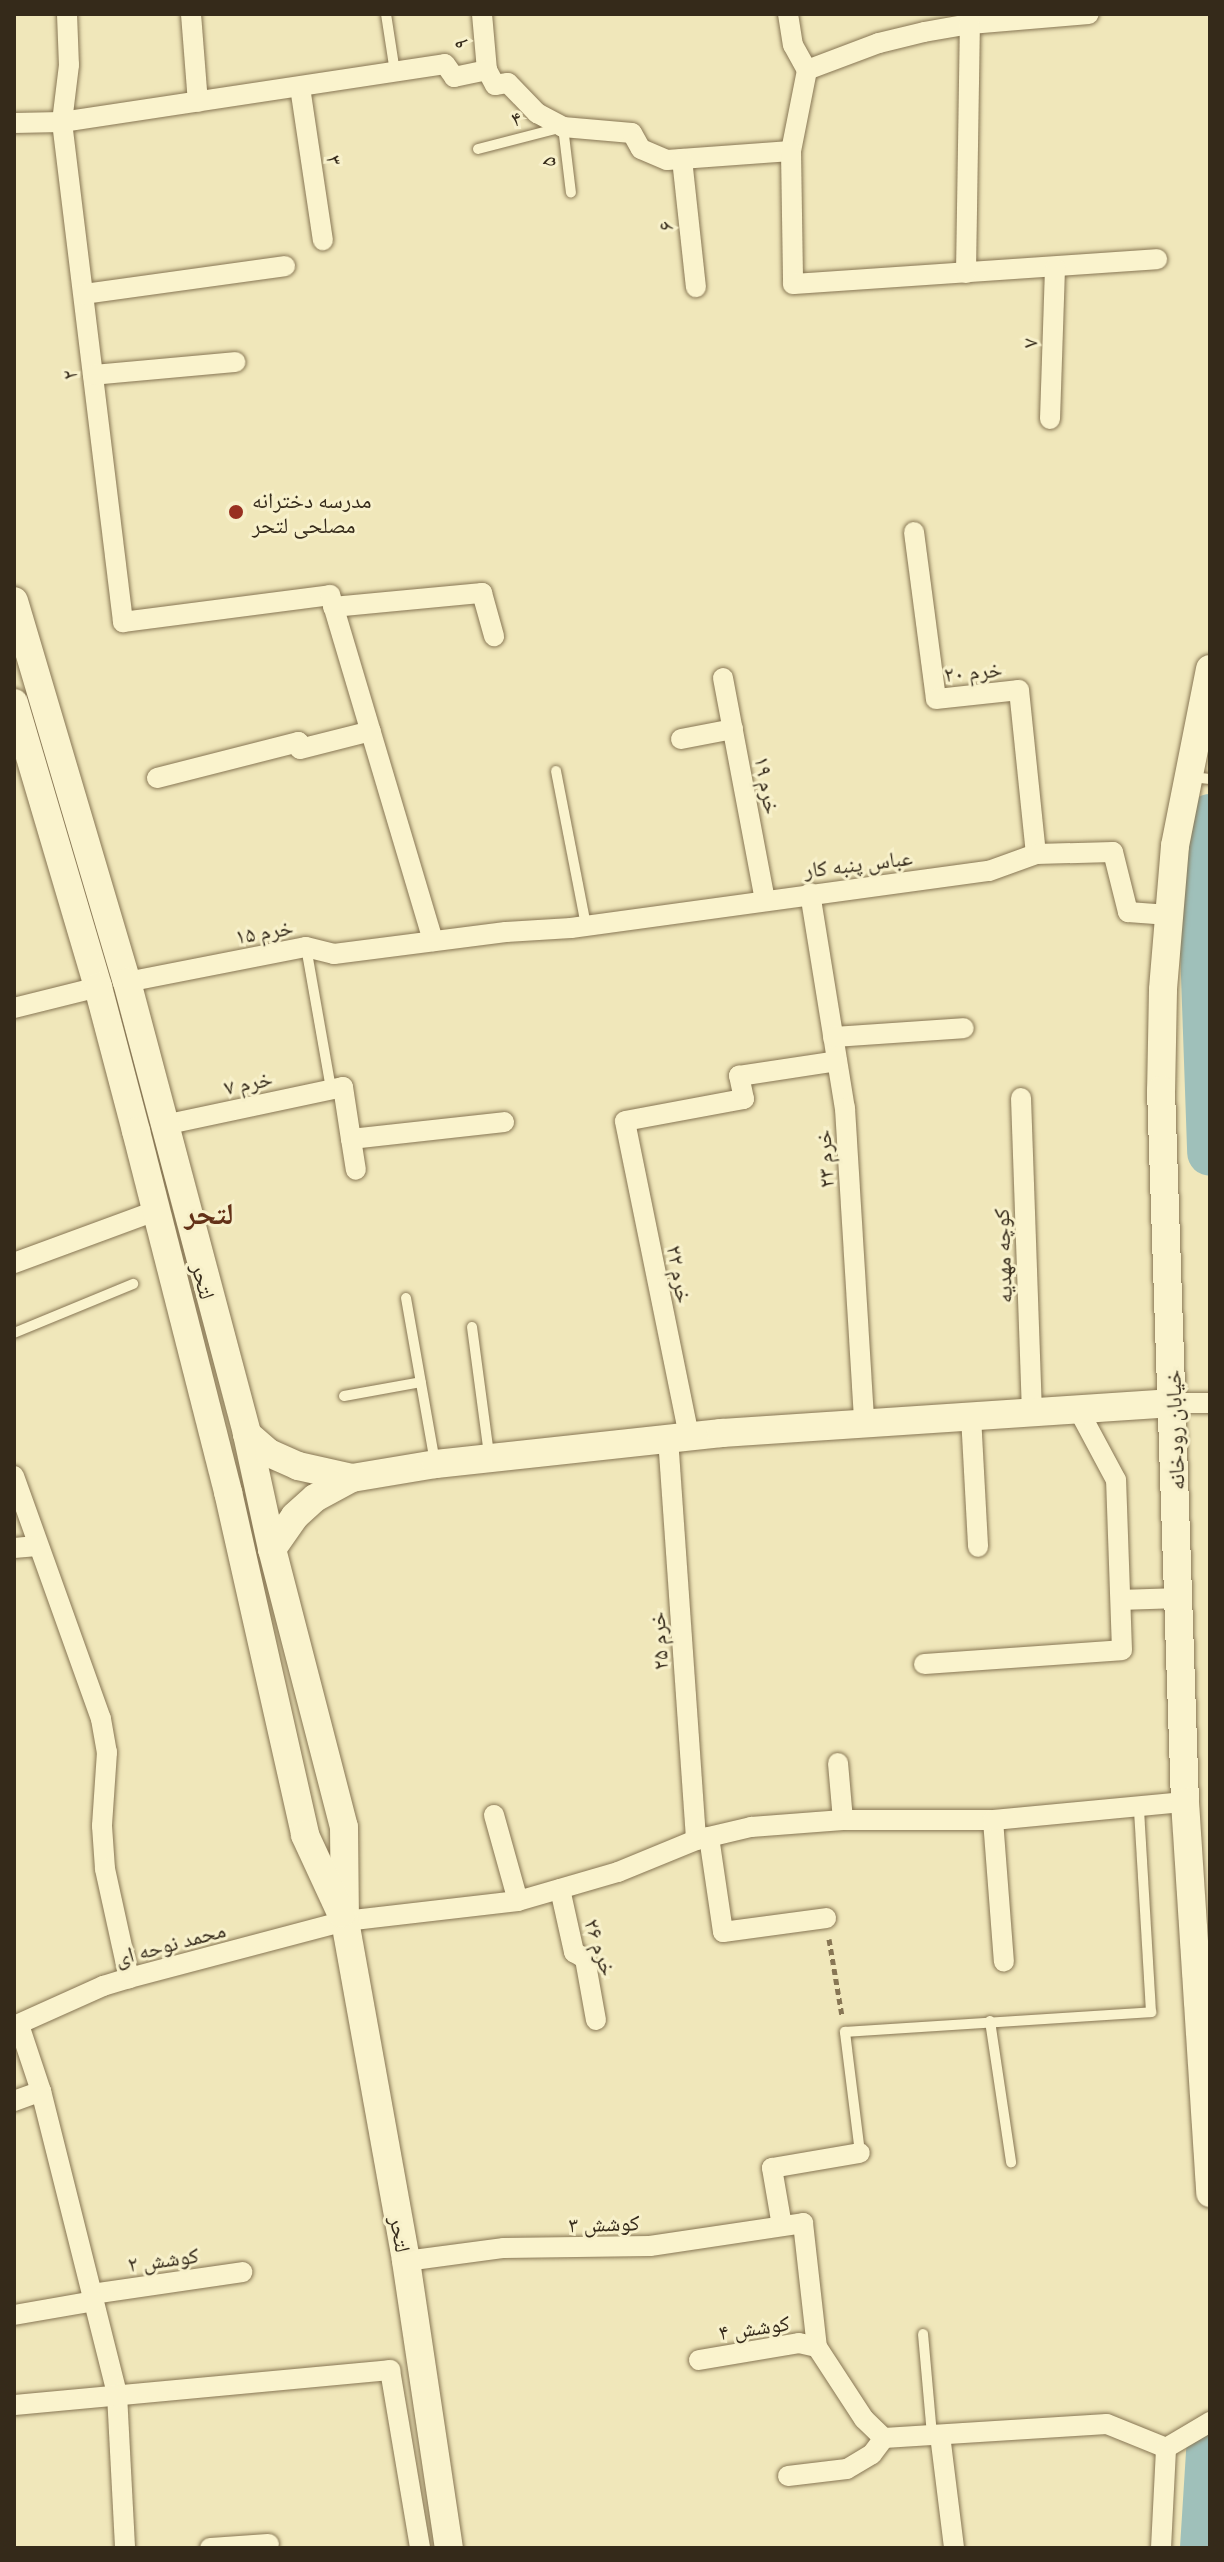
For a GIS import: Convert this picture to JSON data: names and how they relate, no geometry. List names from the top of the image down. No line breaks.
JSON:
{"streets":{"street":["۹","۳","۶","۷","۲","خرم ۲۰","خرم ۱۹","عباس پنبه کار","خرم ۱۵","خرم ۷","خرم ۲۳","کوچه مهدیه","خرم ۲۲","لتحر","خیابان رودخانه","خرم ۲۵","محمد نوحه ای","خرم ۲۶","کوشش ۳","کوشش ۲","کوشش ۴"],"lane":["۴","۵"]},"crossings":[["۴","۵"],["خرم ۲۰","عباس پنبه کار"],["خرم ۱۹","عباس پنبه کار"],["عباس پنبه کار","خرم ۱۵"],["عباس پنبه کار","خرم ۲۳"],["عباس پنبه کار","خیابان رودخانه"],["خرم ۱۵","لتحر"],["خرم ۷","لتحر"],["خرم ۲۳","خرم ۲۲"],["خرم ۲۲","خرم ۲۵"],["لتحر","محمد نوحه ای"],["لتحر","کوشش ۳"],["خیابان رودخانه","محمد نوحه ای"],["خرم ۲۵","محمد نوحه ای"],["محمد نوحه ای","خرم ۲۶"]],"districts":["لتحر"],"places":["مدرسه دخترانه مصلحی لتحر"]}
